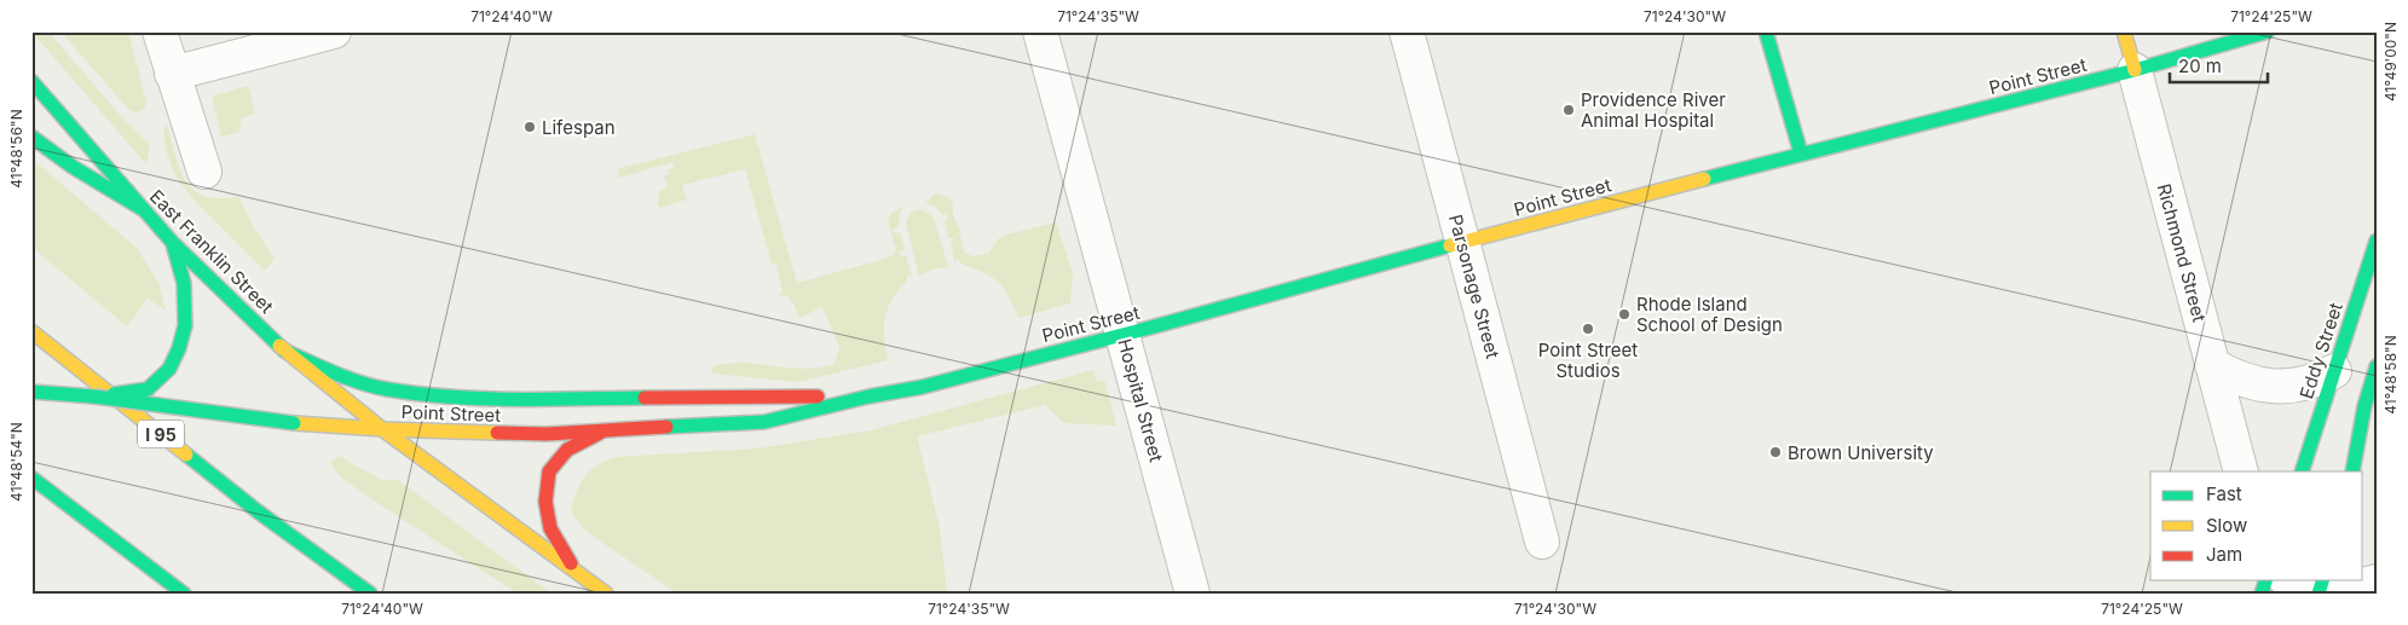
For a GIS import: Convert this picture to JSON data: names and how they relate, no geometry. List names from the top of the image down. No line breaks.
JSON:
{"streets":{"main road":["Point Street","East Franklin Street","Richmond Street","Eddy Street","I 95"],"street":["Parsonage Street","Hospital Street"]},"crossings":[["Point Street","East Franklin Street"],["Point Street","Richmond Street"],["Point Street","Parsonage Street"],["Point Street","Hospital Street"]],"places":["Providence River Animal Hospital","Lifespan","Rhode Island School of Design","Point Street Studios","Brown University"],"legend":["Fast","Slow","Jam"],"scale_bar":"20 m","coordinates":["71°24'40\"W","71°24'35\"W","71°24'30\"W","71°24'25\"W","41°49'00\"N","41°48'56\"N","41°48'58\"N","41°48'54\"N"]}
